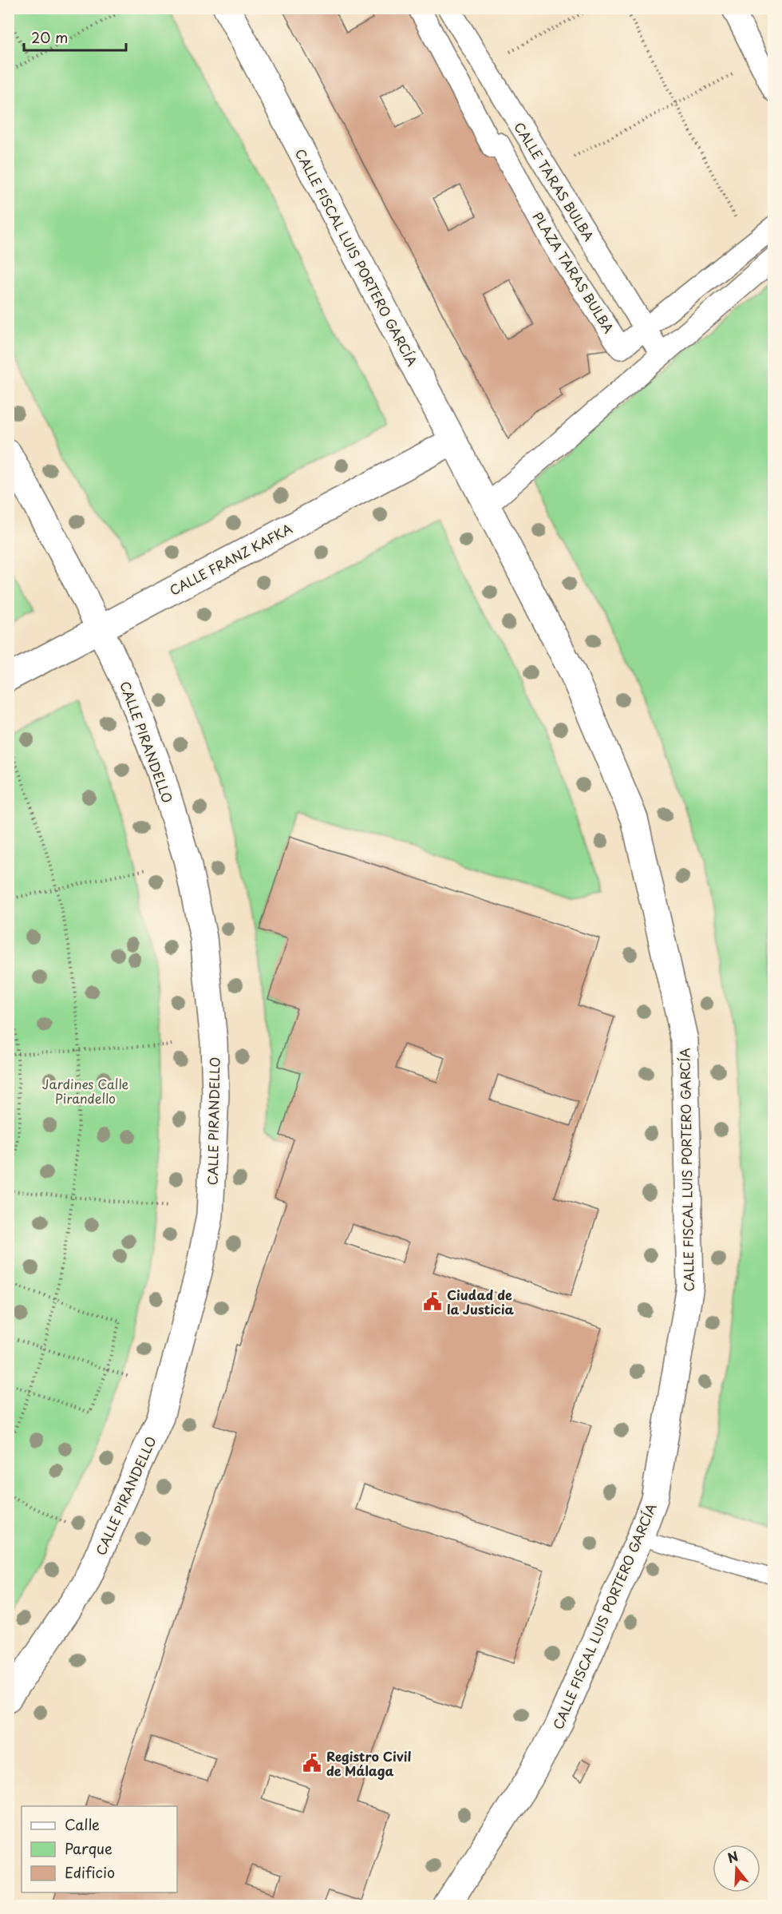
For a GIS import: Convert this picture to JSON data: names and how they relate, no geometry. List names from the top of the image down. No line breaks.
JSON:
{"streets":{"street":["CALLE TARAS BULBA","CALLE FISCAL LUIS PORTERO GARCÍA","PLAZA TARAS BULBA","CALLE FRANZ KAFKA","CALLE PIRANDELLO"]},"crossings":[["CALLE TARAS BULBA","PLAZA TARAS BULBA"],["CALLE FISCAL LUIS PORTERO GARCÍA","CALLE FRANZ KAFKA"],["CALLE FRANZ KAFKA","CALLE PIRANDELLO"]],"parks":["Jardines Calle Pirandello"],"places":{"public building":["Ciudad de la Justicia","Registro Civil de Málaga"]},"legend":["Calle","Parque","Edificio"],"scale_bar":"20 m","north":"top"}
